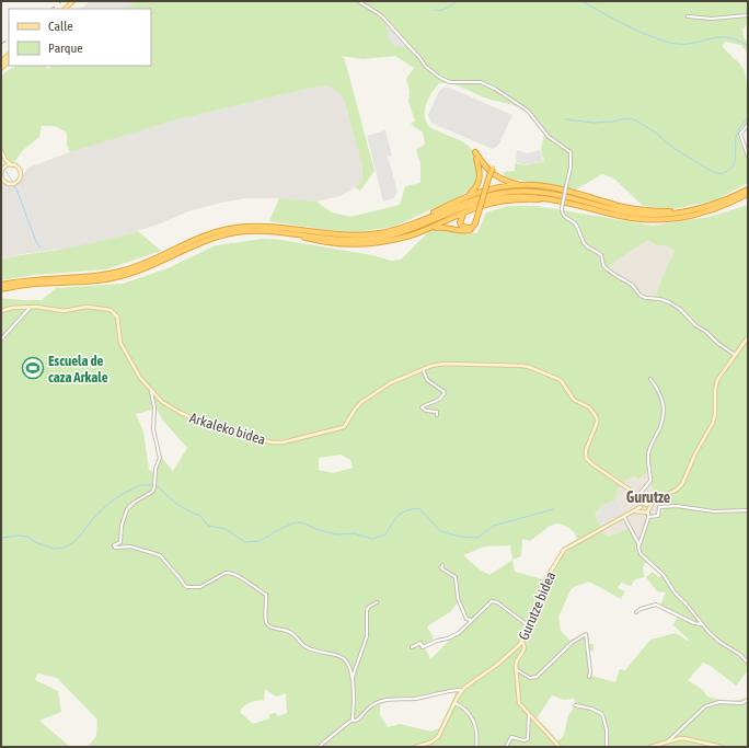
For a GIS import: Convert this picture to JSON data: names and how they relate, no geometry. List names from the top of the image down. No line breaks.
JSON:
{"streets":{"street":["Arkaleko bidea","Gurutze bidea"]},"districts":["Gurutze"],"places":{"sports":["Escuela de caza Arkale"]},"legend":["Calle","Parque"]}
